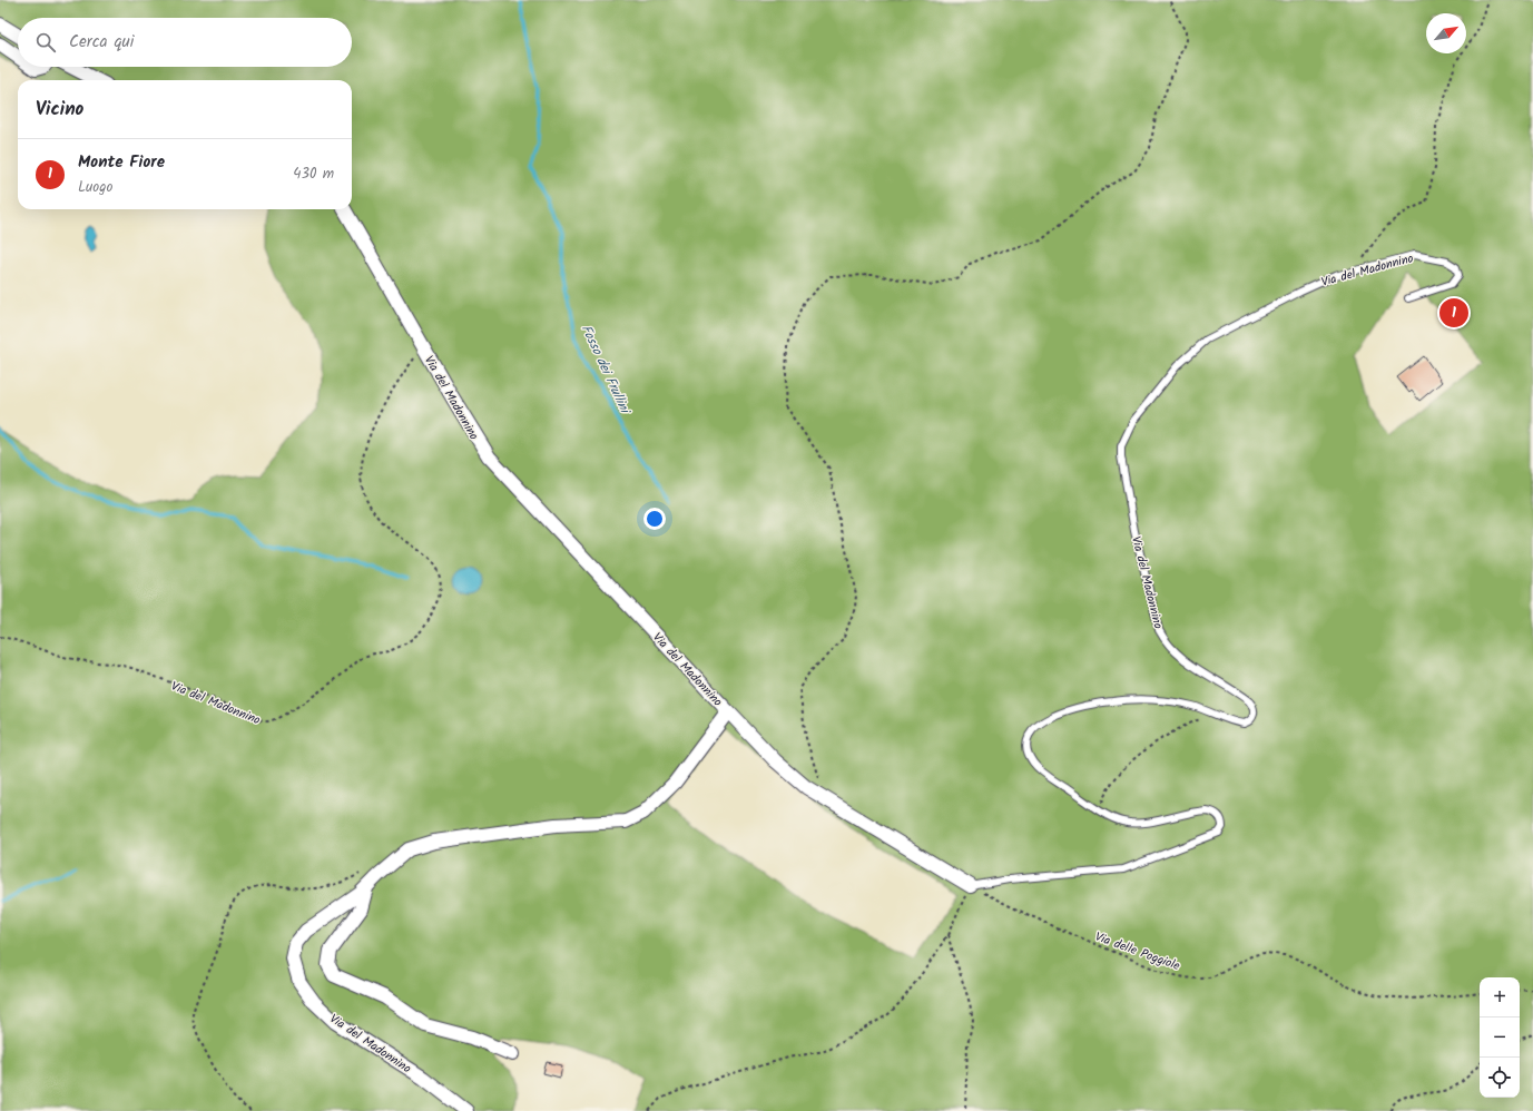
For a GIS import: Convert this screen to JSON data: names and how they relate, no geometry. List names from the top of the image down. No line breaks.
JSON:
{"streets":{"street":["Via del Madonnino"],"path":["Via delle Poggiole"]},"crossings":[["Via del Madonnino","Via delle Poggiole"]],"water":["Fosso dei Frullini"],"north":"top right","page":{"search":"Cerca qui","heading":"Vicino","list":[{"mark":"1","name":"Monte Fiore","note":"Luogo","value":"430 m"}],"pins":"1","map_buttons":["+","−"]}}
